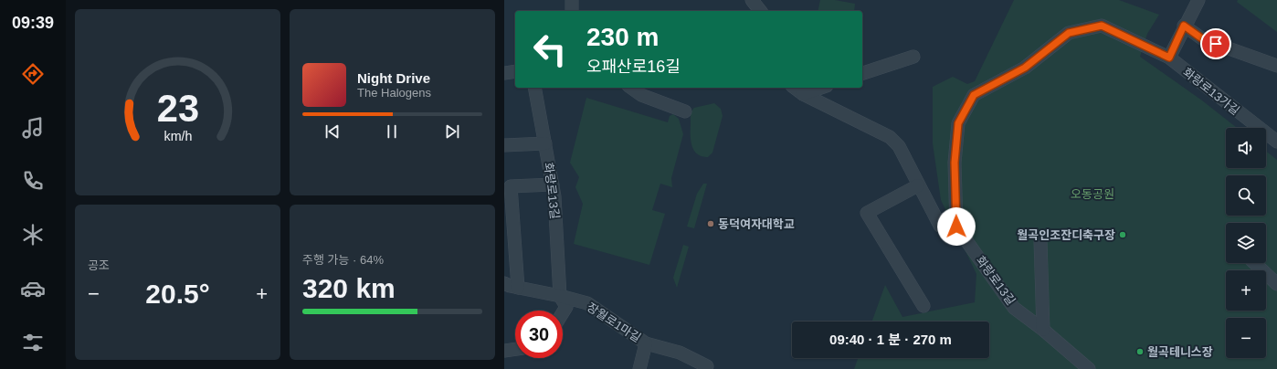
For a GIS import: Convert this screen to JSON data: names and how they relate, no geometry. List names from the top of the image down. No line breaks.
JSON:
{"streets":{"street":["화랑로13가길","화랑로13길","장월로1마길"]},"crossings":[["화랑로13가길","화랑로13길"],["화랑로13길","장월로1마길"]],"parks":["오동공원"],"places":["동덕여자대학교","월곡인조잔디축구장","월곡테니스장"],"page":{"tabs":"09:39","turn":["230 m","오패산로16길"],"song":["Night Drive","The Halogens"],"map_buttons":["+","−"],"tile":["공조",["주행 가능 · 64%","320 km"]],"heat":["−","20.5°","+"],"limit":"30","trip":"09:40 · 1 분 · 270 m","gauge":["23","km/h"]}}
